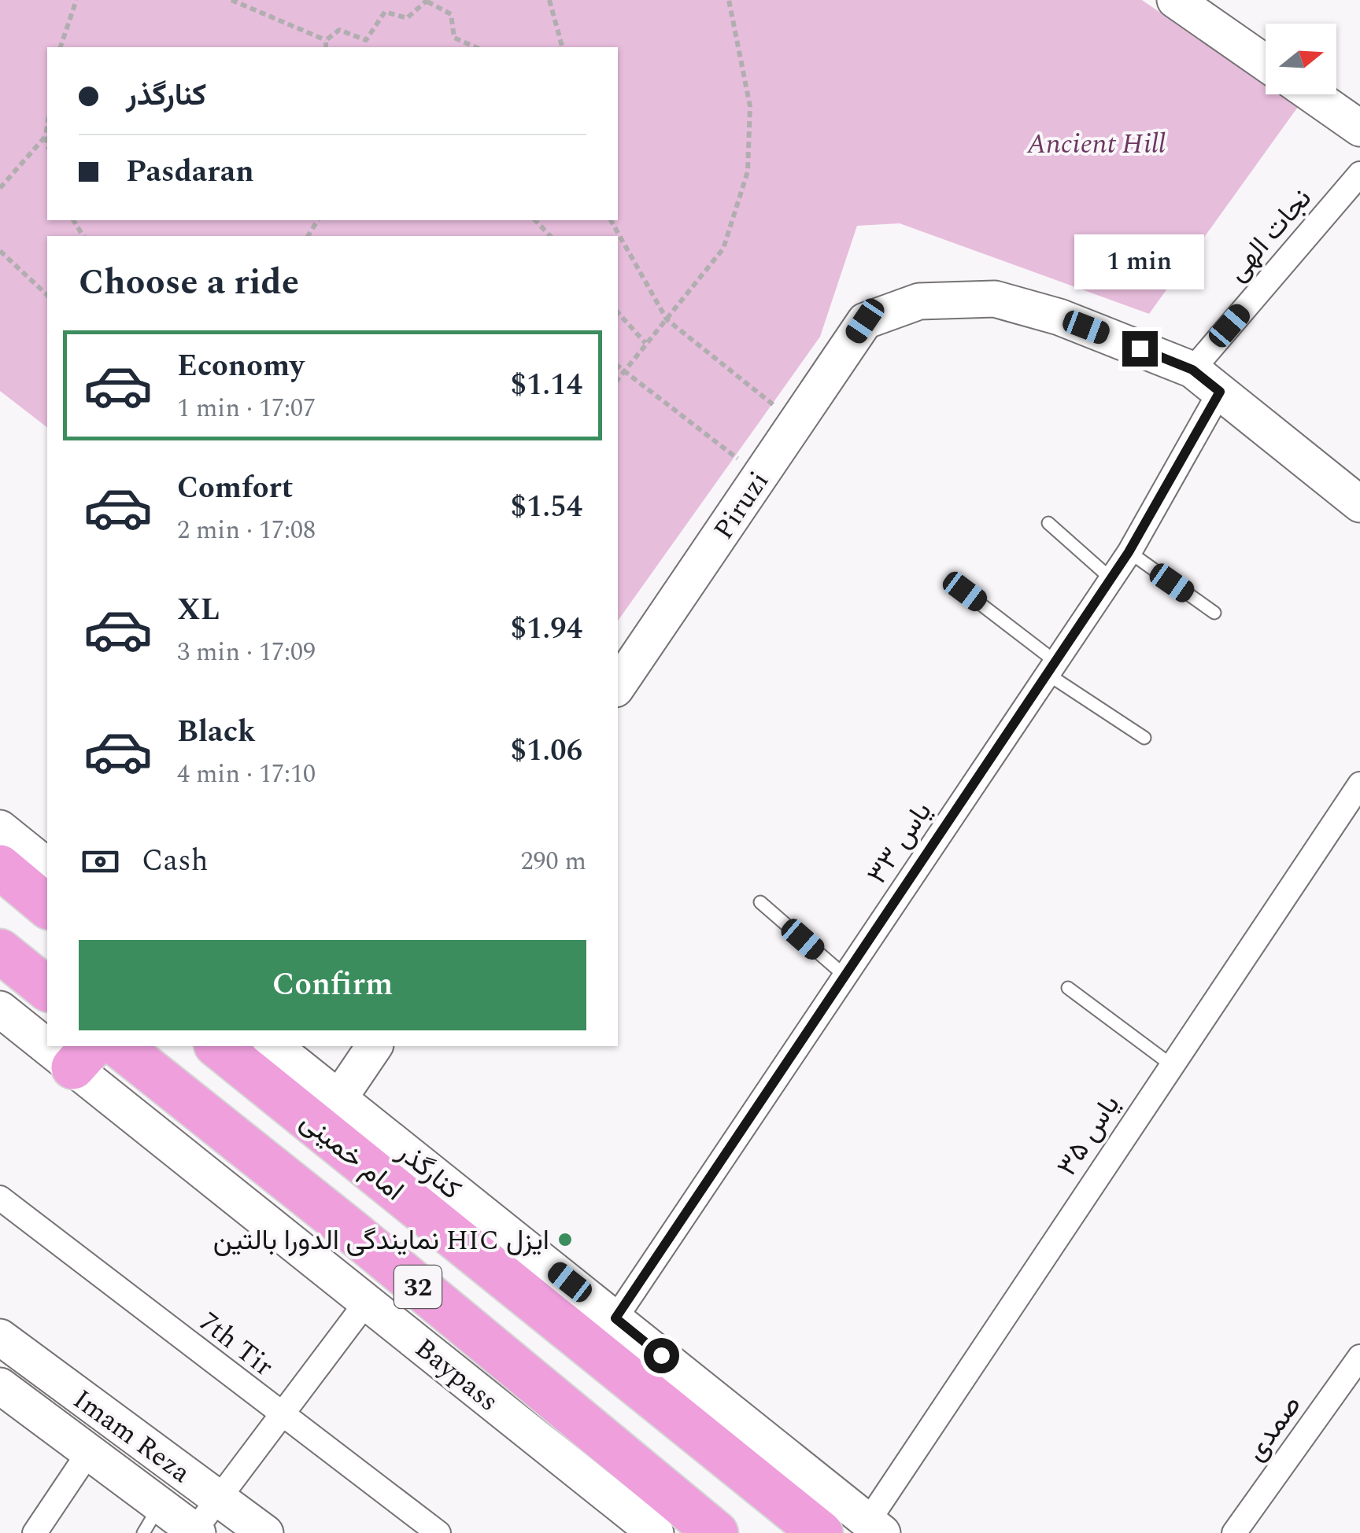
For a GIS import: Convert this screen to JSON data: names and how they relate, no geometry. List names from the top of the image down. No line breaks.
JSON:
{"streets":{"highway":["امام خمینی","32"],"street":["نجات الهی","Piruzi","یاس ۳۳","یاس ۳۵","کنارگذر","7th Tir","Baypass","صمدی","Imam Reza"]},"crossings":[["نجات الهی","Piruzi"],["یاس ۳۳","کنارگذر"],["یاس ۳۵","کنارگذر"]],"parks":["Ancient Hill"],"places":["نمایندگی الدورا بالتین HIC ایزل"],"north":"right","page":{"banner":["کنارگذر","Pasdaran"],"bubble":"1 min","heading":"Choose a ride","list":[{"name":"Economy","note":"1 min · 17:07","value":"$1.14"},{"name":"Comfort","note":"2 min · 17:08","value":"$1.54"},{"name":"XL","note":"3 min · 17:09","value":"$1.94"},{"name":"Black","note":"4 min · 17:10","value":"$1.06"}],"pay":["Cash","290 m"],"buttons":"Confirm"}}
